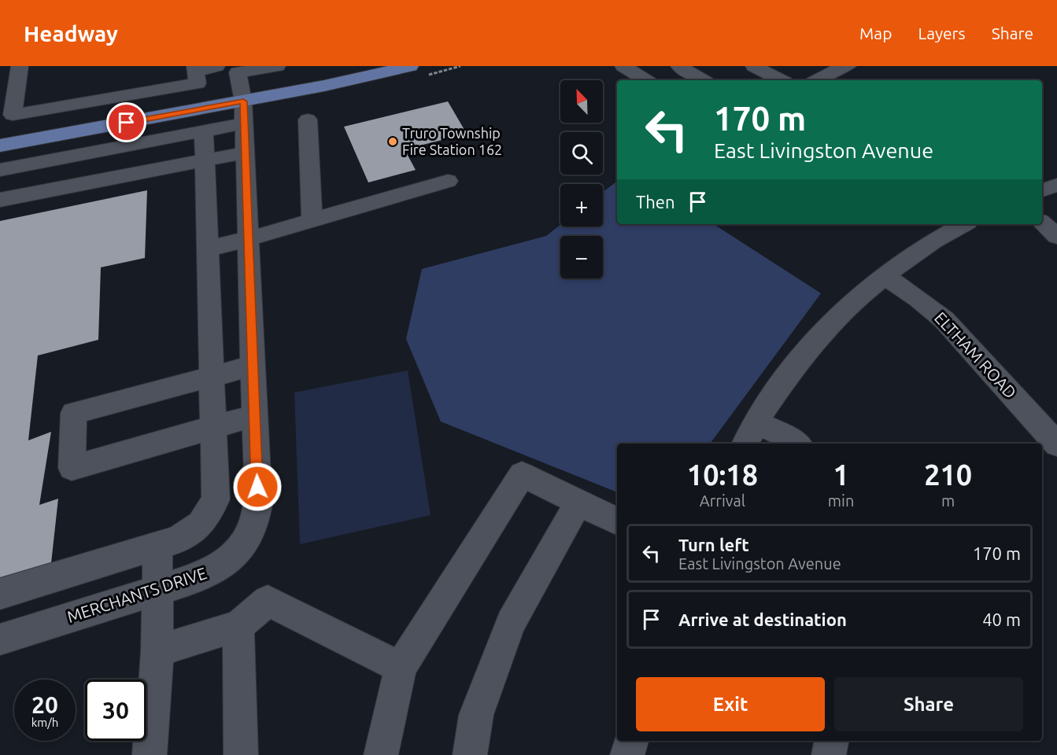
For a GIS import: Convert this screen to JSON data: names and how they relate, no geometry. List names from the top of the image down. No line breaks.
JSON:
{"streets":{"street":["ELTHAM ROAD","MERCHANTS DRIVE"]},"places":["Truro Township Fire Station 162"],"north":"top left","page":{"header":"Headway","nav":["Map","Layers","Share"],"map_buttons":["+","−"],"turn":["170 m","East Livingston Avenue"],"then":"Then","eta":["10:18","Arrival","1","min","210","m"],"list":[{"name":"Turn left","note":"East Livingston Avenue","value":"170 m"},{"name":"Arrive at destination","value":"40 m"}],"buttons":["Exit","Share"],"speed":"20 km/h","limit":"30"}}
